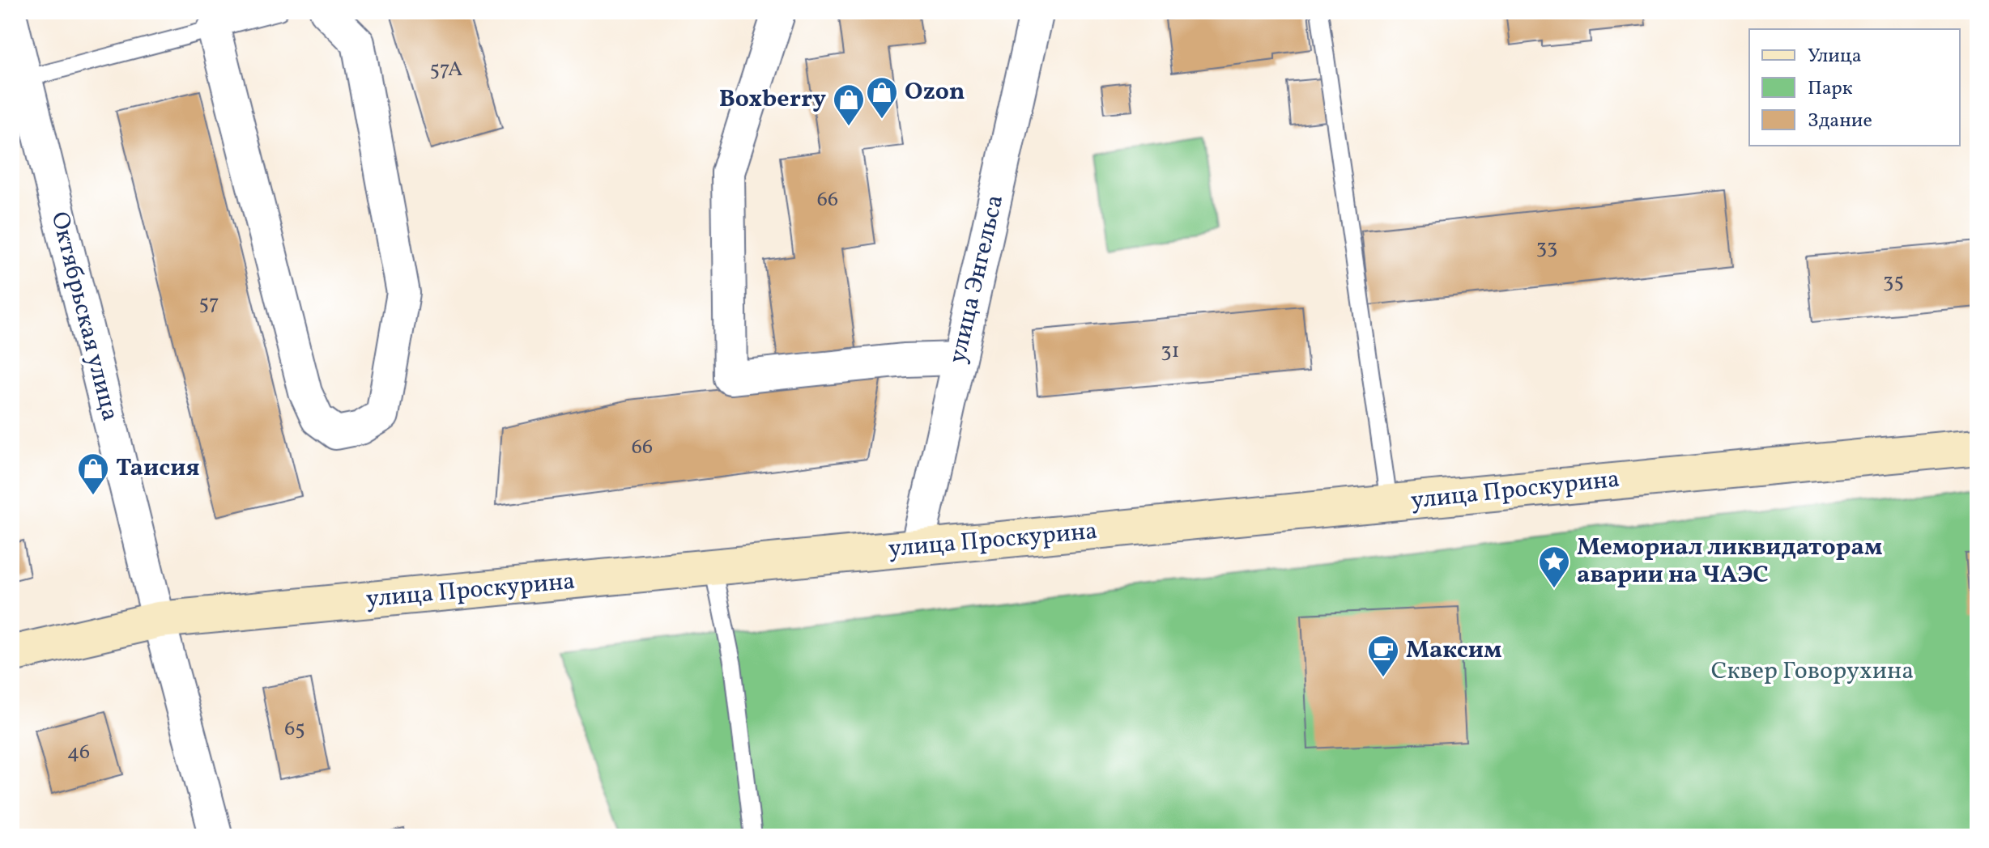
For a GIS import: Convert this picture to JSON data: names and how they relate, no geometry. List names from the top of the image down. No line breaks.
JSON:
{"streets":{"street":["улица Энгельса","Октябрьская улица","улица Проскурина"]},"crossings":[["улица Энгельса","улица Проскурина"],["Октябрьская улица","улица Проскурина"]],"parks":["Сквер Говорухина"],"places":{"shop":["Ozon","Boxberry","Таисия"],"place":["Мемориал ликвидаторам аварии на ЧАЭС"],"cafe":["Максим"]},"house_numbers":["57А","66","33","35","57","31","66","65","46"],"legend":["Улица","Парк","Здание"]}
